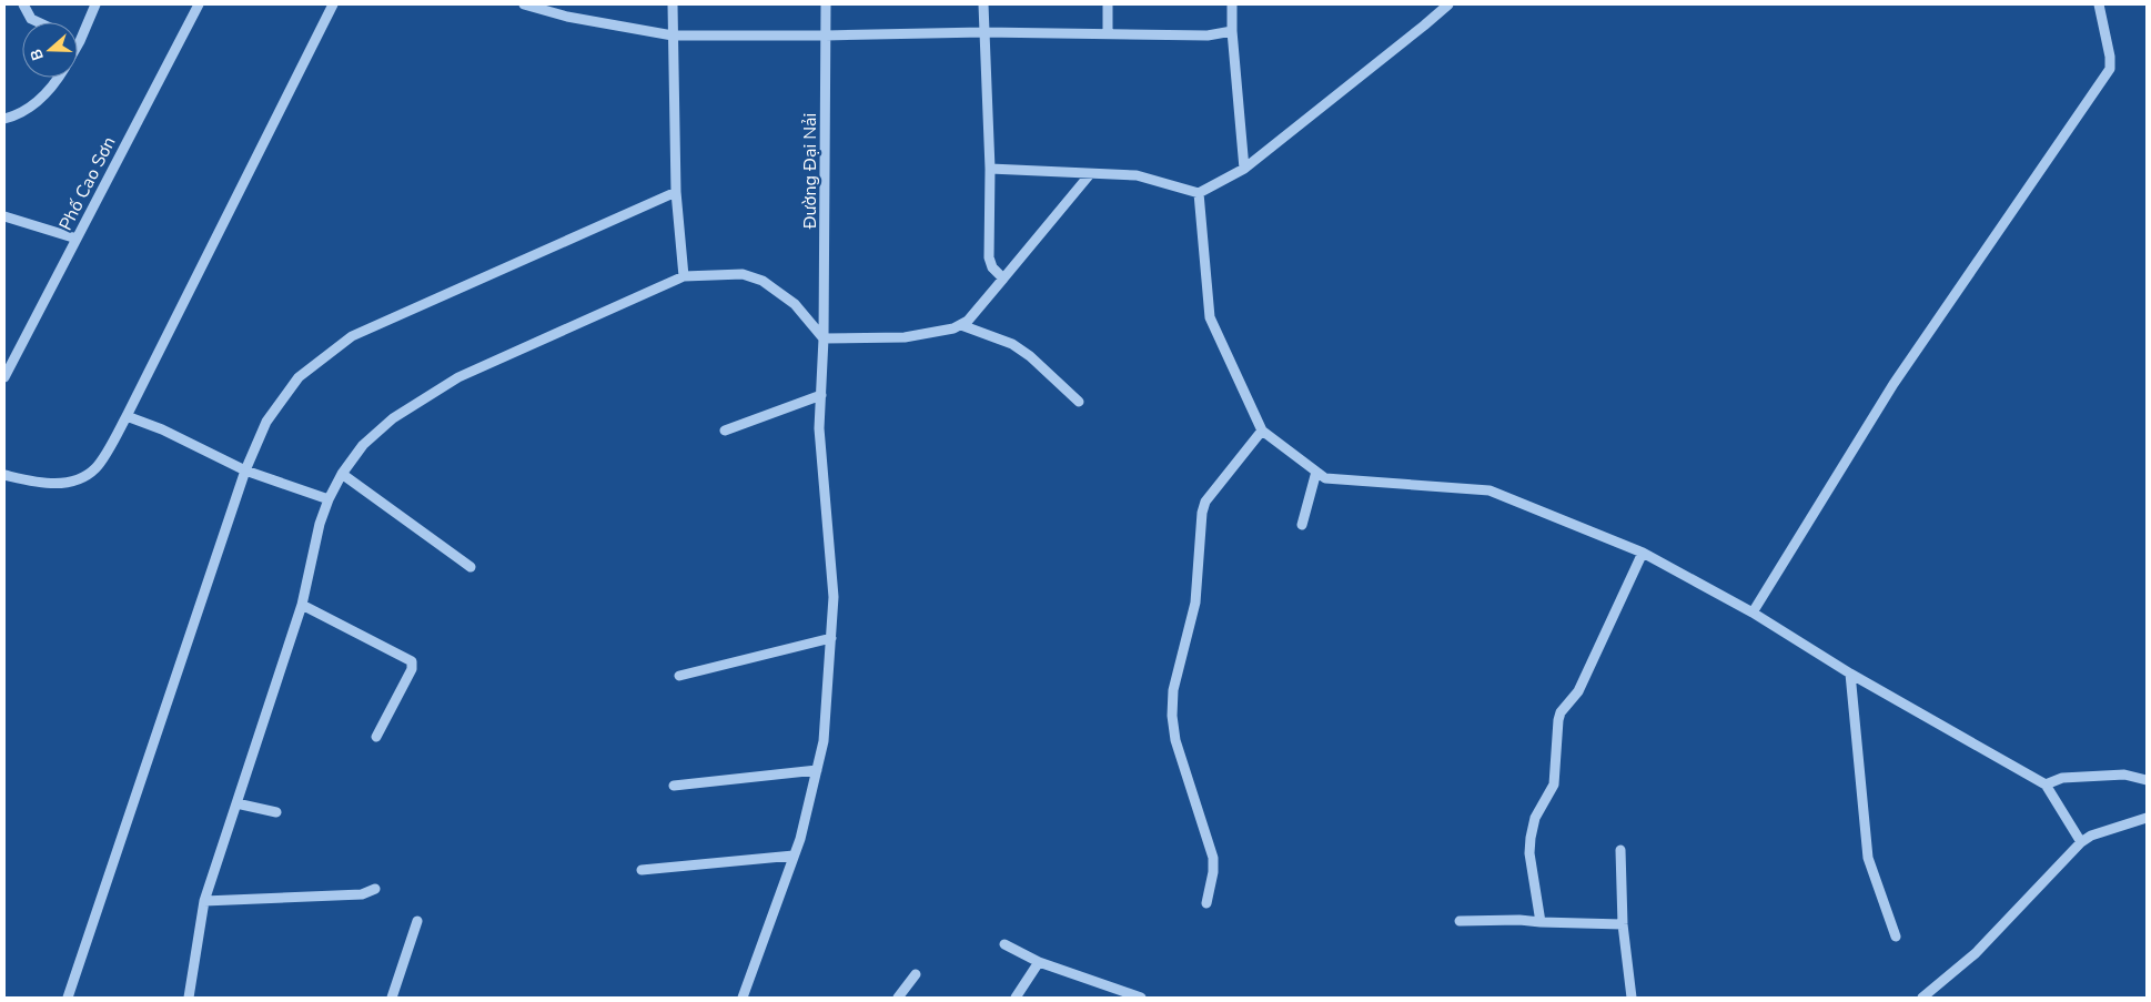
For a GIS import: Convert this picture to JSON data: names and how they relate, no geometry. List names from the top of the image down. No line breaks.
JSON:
{"streets":{"street":["Đường Đại Nải","Phố Cao Sơn"]},"north":"left"}
